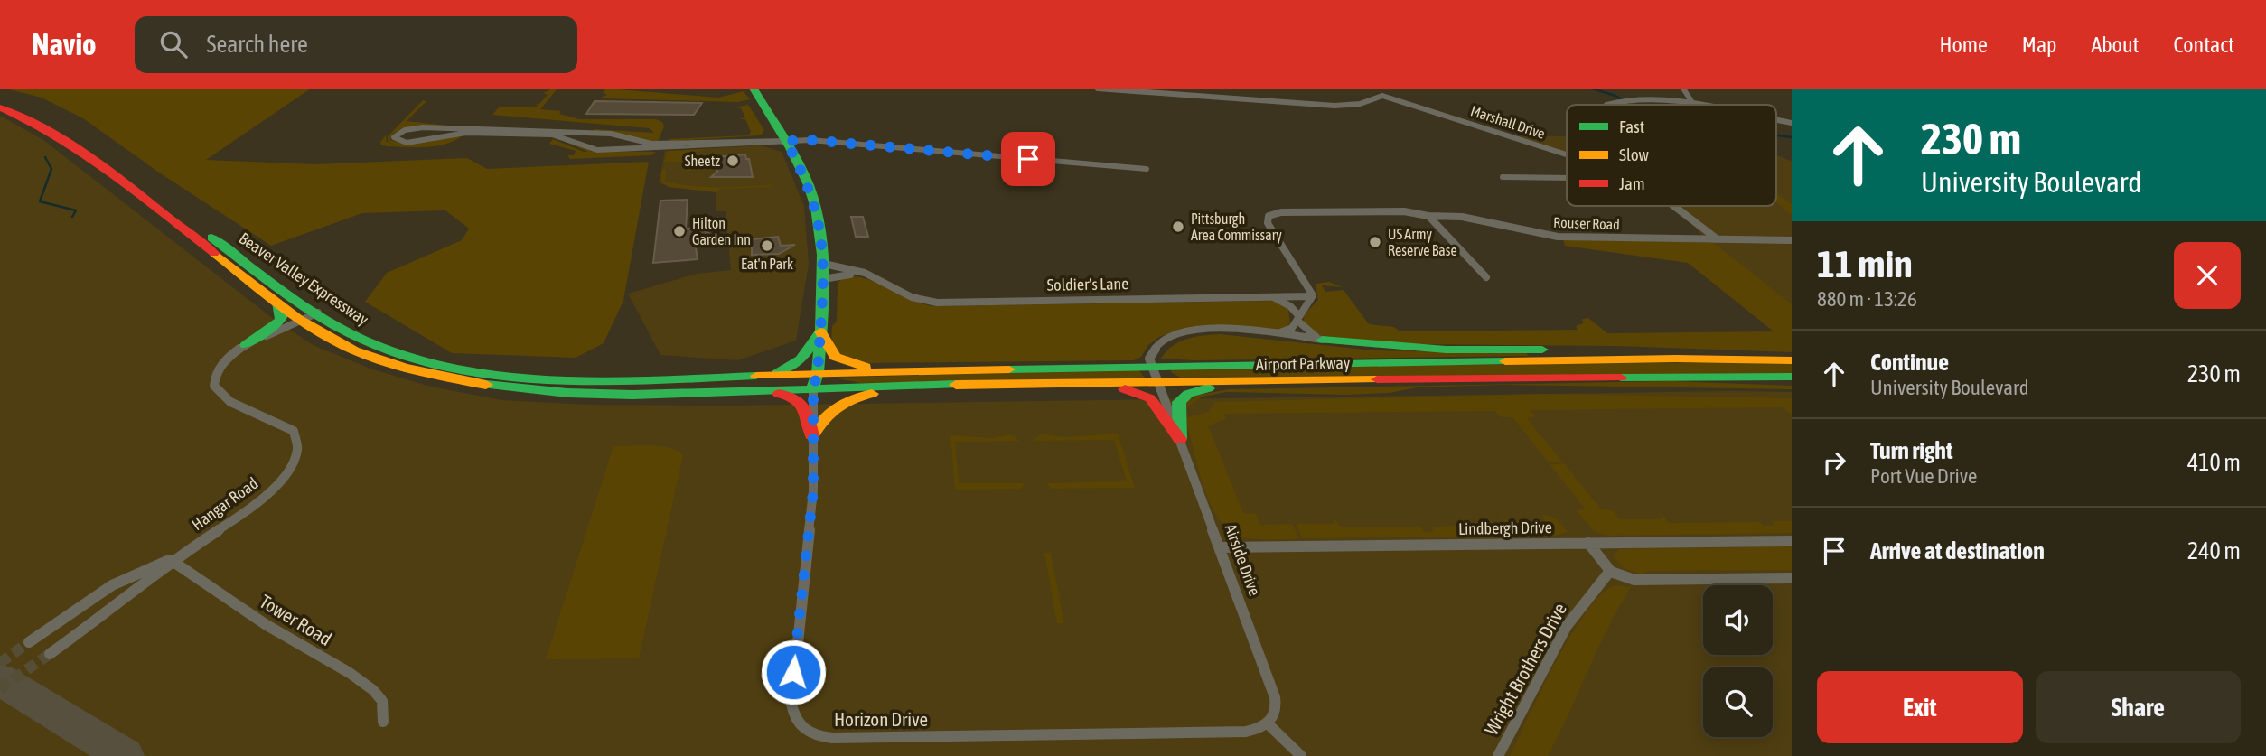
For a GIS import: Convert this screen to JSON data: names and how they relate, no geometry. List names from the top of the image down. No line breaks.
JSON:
{"streets":{"main road":["Beaver Valley Expressway","Airport Parkway"],"street":["Marshall Drive","Rouser Road","Soldier's Lane","Hangar Road","Lindbergh Drive","Airside Drive","Tower Road","Wright Brothers Drive","Horizon Drive"]},"crossings":[["Marshall Drive","Rouser Road"],["Rouser Road","Soldier's Lane"],["Beaver Valley Expressway","Airport Parkway"],["Beaver Valley Expressway","Hangar Road"],["Beaver Valley Expressway","Horizon Drive"],["Airport Parkway","Airside Drive"],["Airport Parkway","Horizon Drive"],["Hangar Road","Tower Road"],["Lindbergh Drive","Airside Drive"],["Airside Drive","Horizon Drive"]],"places":["Sheetz","Pittsburgh Area Commissary","Hilton Garden Inn","US Army Reserve Base","Eat'n Park"],"legend":["Fast","Slow","Jam"],"page":{"header":"Navio","search":"Search here","nav":["Home","Map","About","Contact"],"turn":["230 m","University Boulevard"],"heading":["11 min","880 m · 13:26"],"list":[{"name":"Continue","note":"University Boulevard","value":"230 m"},{"name":"Turn right","note":"Port Vue Drive","value":"410 m"},{"name":"Arrive at destination","value":"240 m"}],"buttons":["Exit","Share"]}}
